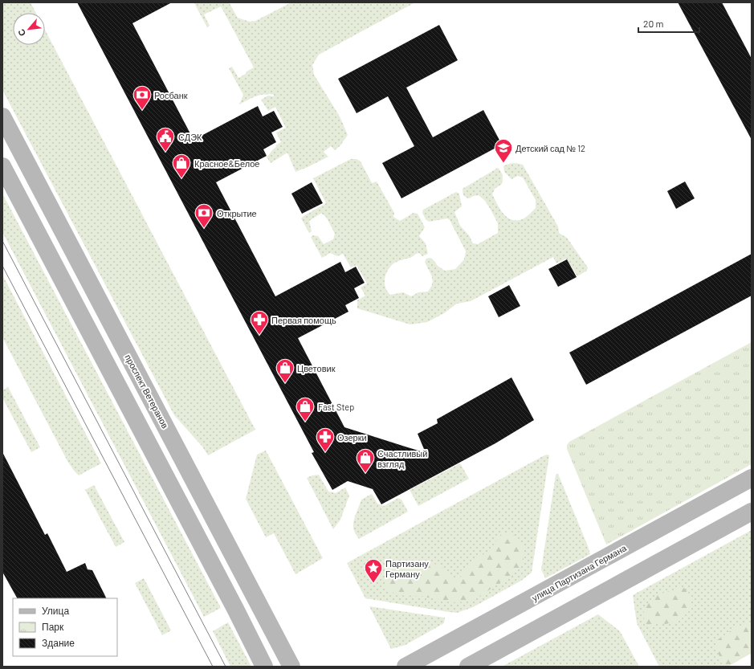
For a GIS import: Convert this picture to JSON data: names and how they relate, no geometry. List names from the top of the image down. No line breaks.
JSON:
{"streets":{"main road":["проспект Ветеранов","улица Партизана Германа"]},"places":{"bank":["Росбанк","Открытие"],"public building":["СДЭК"],"school or university":["Детский сад № 12"],"shop":["Красное&Белое","Цветовик","Fast Step","Счастливый взгляд"],"pharmacy":["Первая помощь","Озерки"],"place":["Партизану Герману"]},"legend":["Улица","Парк","Здание"],"scale_bar":"20 m","north":"bottom left"}
